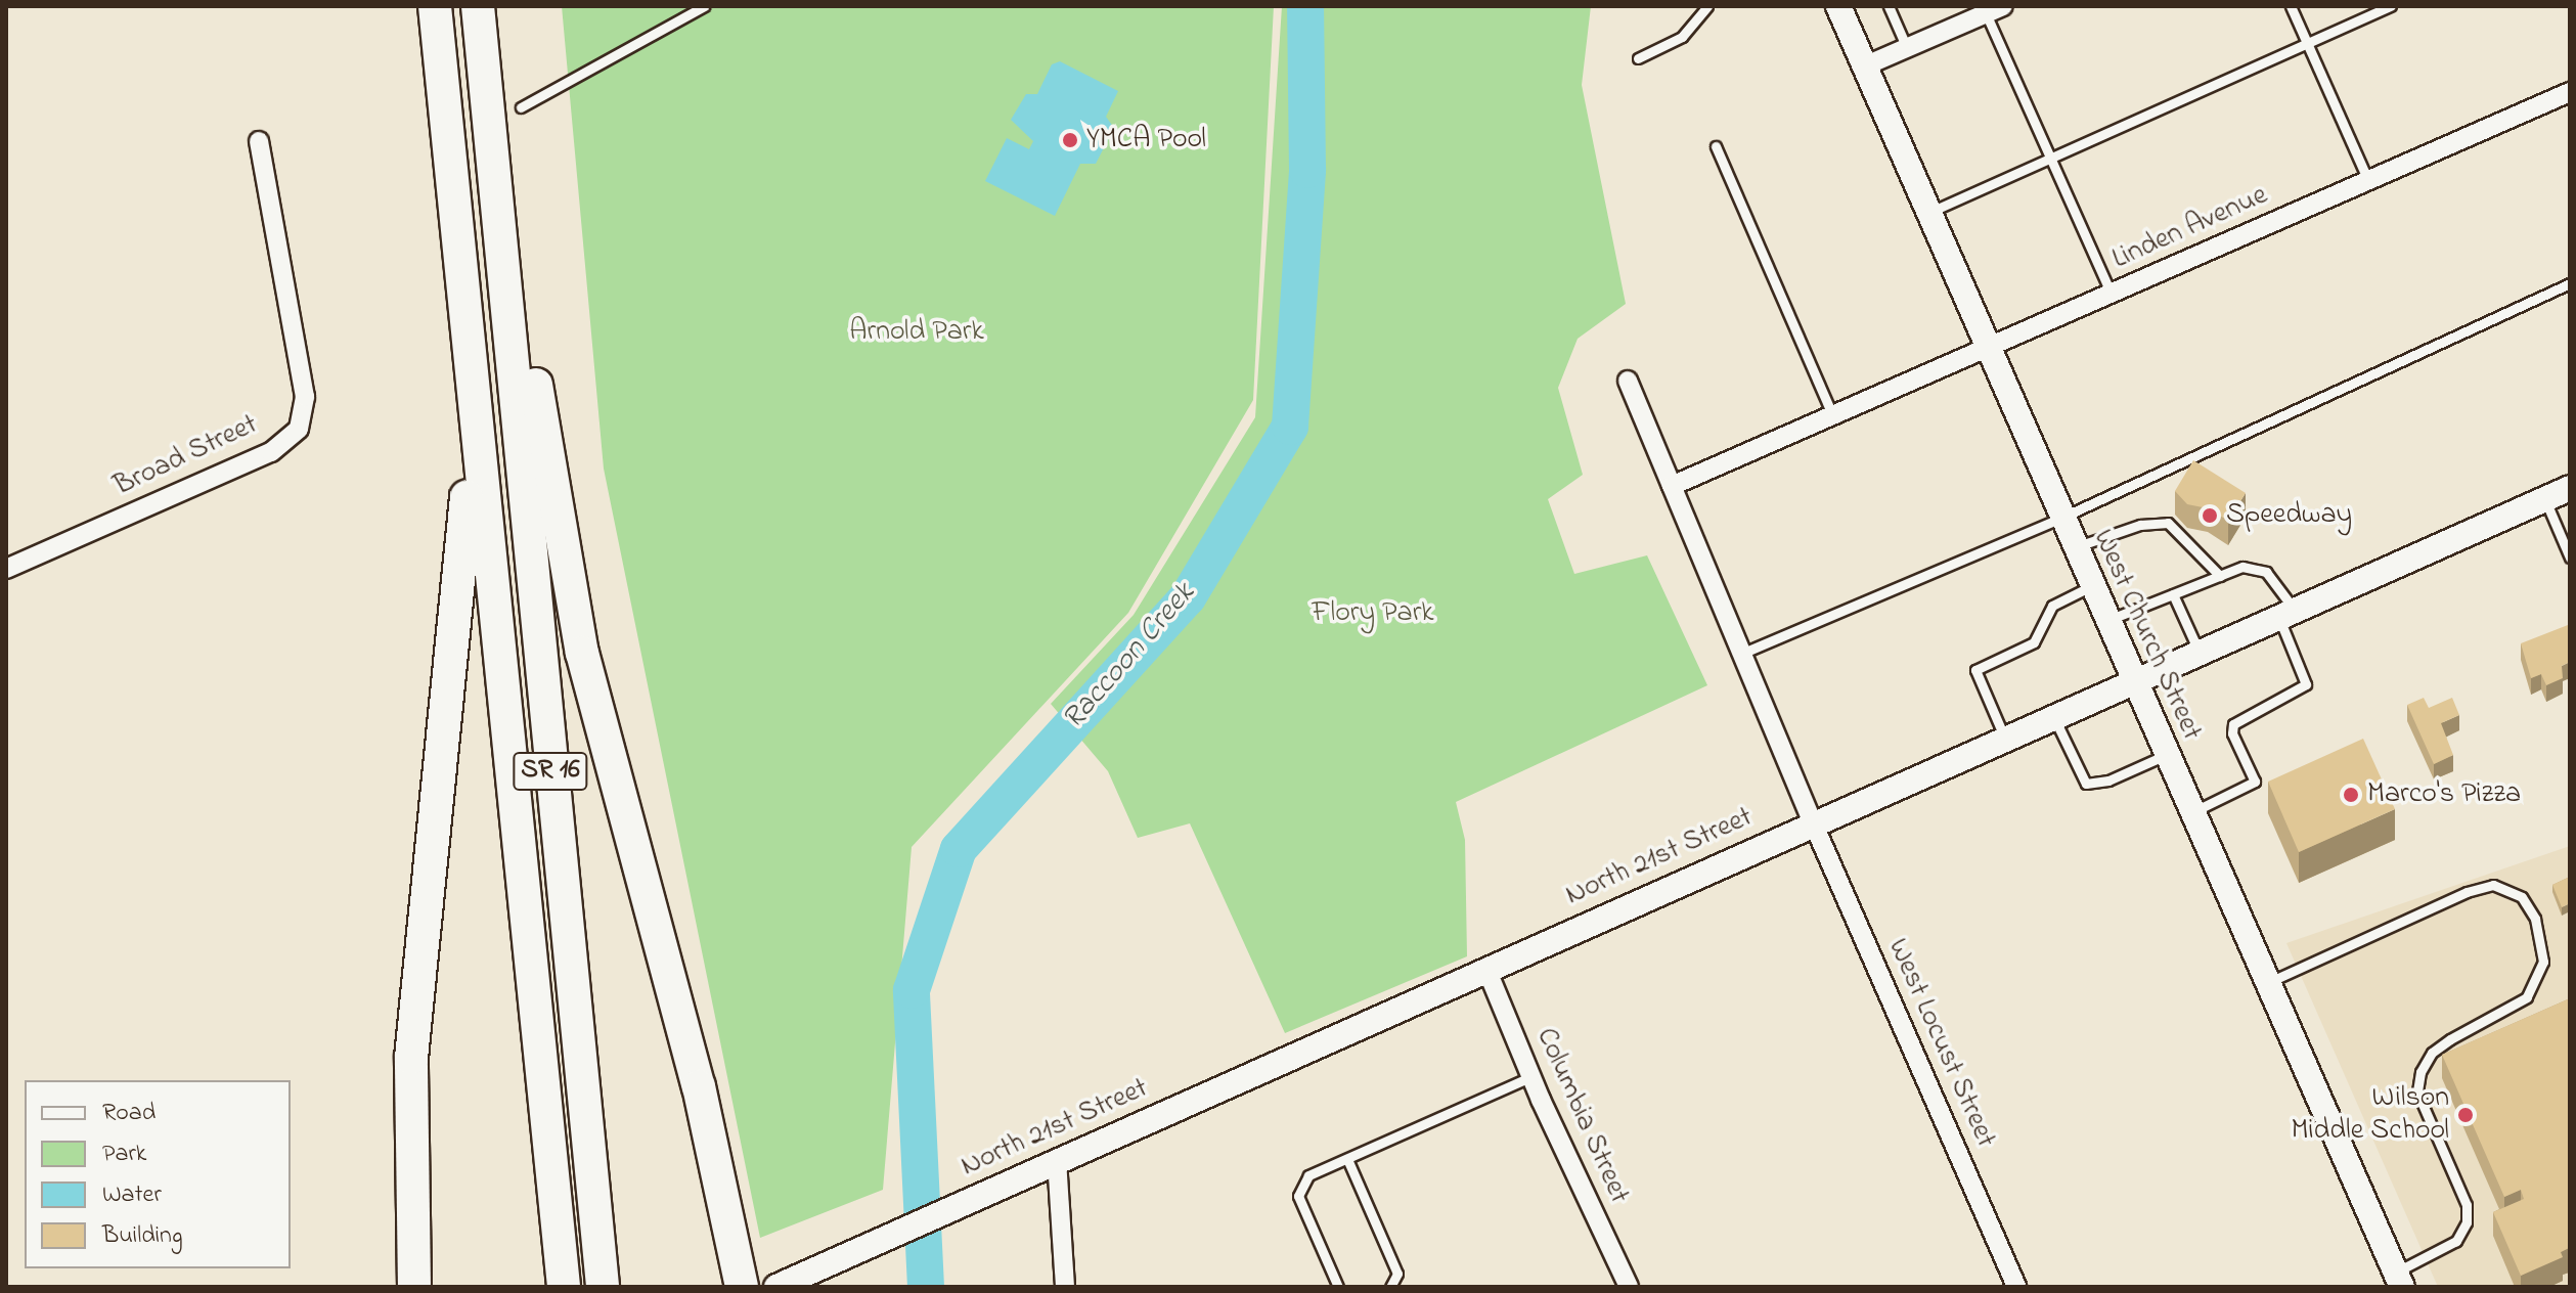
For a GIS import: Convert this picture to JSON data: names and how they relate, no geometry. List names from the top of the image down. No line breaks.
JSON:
{"streets":{"highway":["SR 16"],"main road":["West Church Street","North 21st Street"],"street":["Linden Avenue","Broad Street","West Locust Street","Columbia Street"]},"crossings":[["Linden Avenue","West Church Street"],["Linden Avenue","West Locust Street"],["West Church Street","North 21st Street"],["North 21st Street","West Locust Street"],["North 21st Street","Columbia Street"]],"water":["Raccoon Creek"],"parks":["Arnold Park","Flory Park"],"places":["YMCA Pool","Speedway","Marco's Pizza","Wilson Middle School"],"legend":["Road","Park","Water","Building"]}
